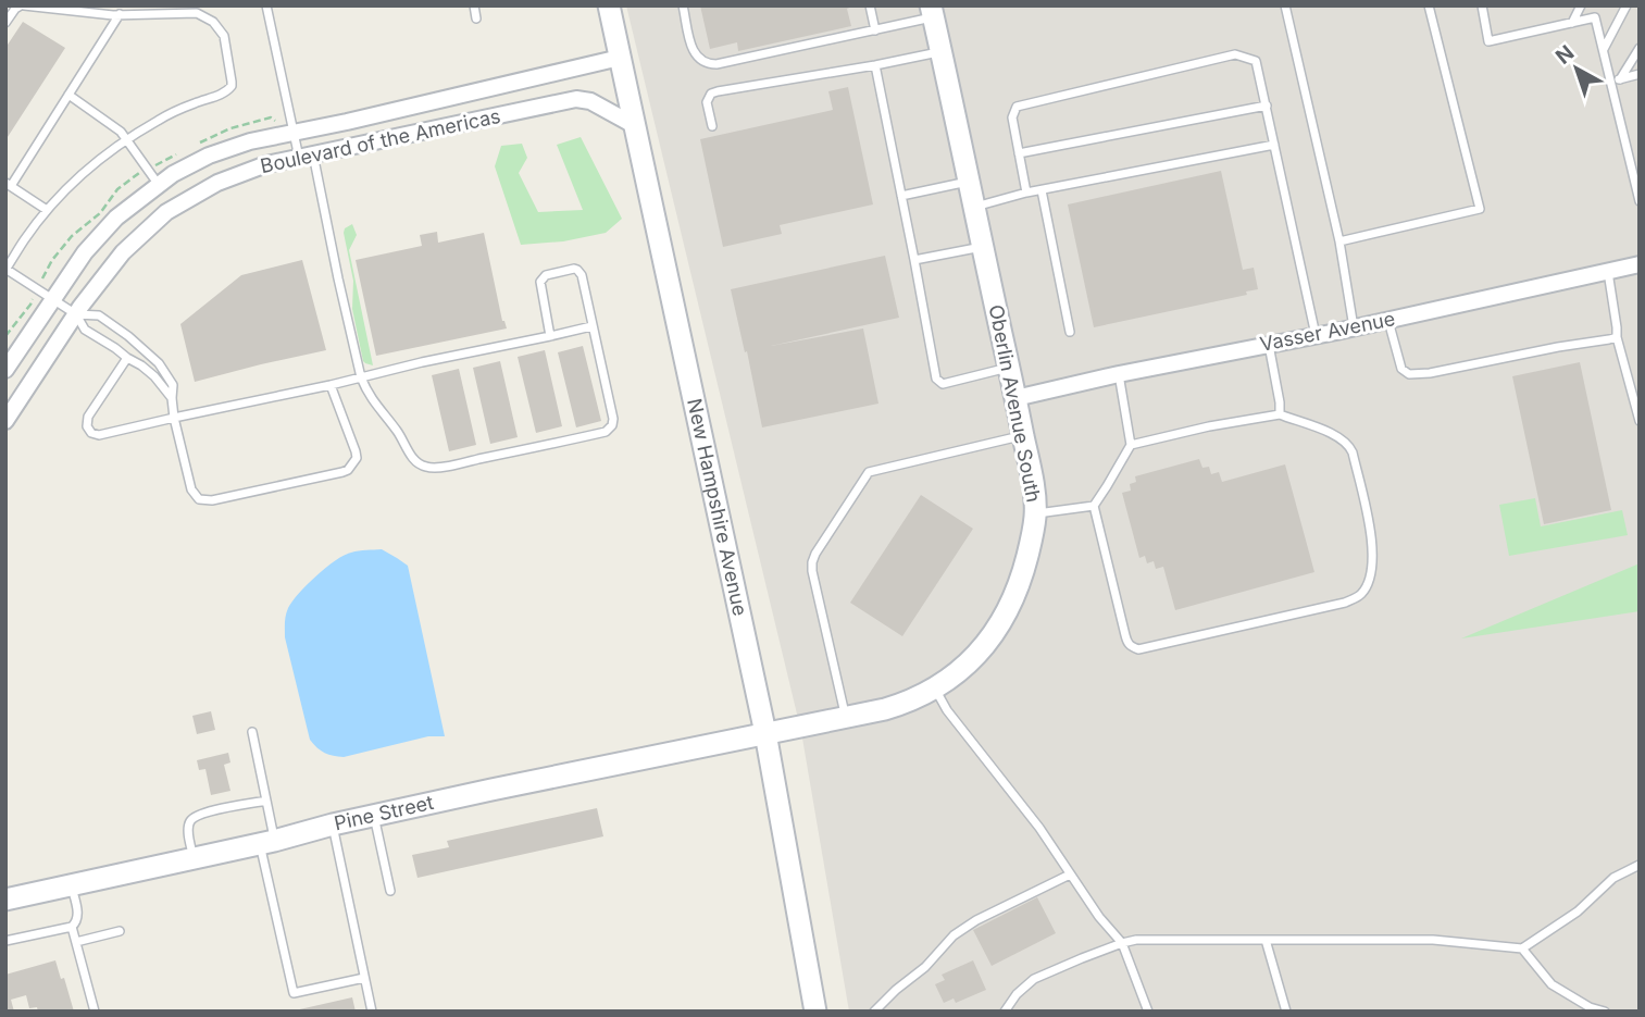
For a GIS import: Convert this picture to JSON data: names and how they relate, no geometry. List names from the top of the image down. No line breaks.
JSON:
{"streets":{"street":["Boulevard of the Americas","Vasser Avenue","Oberlin Avenue South","New Hampshire Avenue","Pine Street"]},"crossings":[["Boulevard of the Americas","New Hampshire Avenue"],["Vasser Avenue","Oberlin Avenue South"],["Oberlin Avenue South","New Hampshire Avenue"],["Oberlin Avenue South","Pine Street"],["New Hampshire Avenue","Pine Street"]],"north":"top left"}
